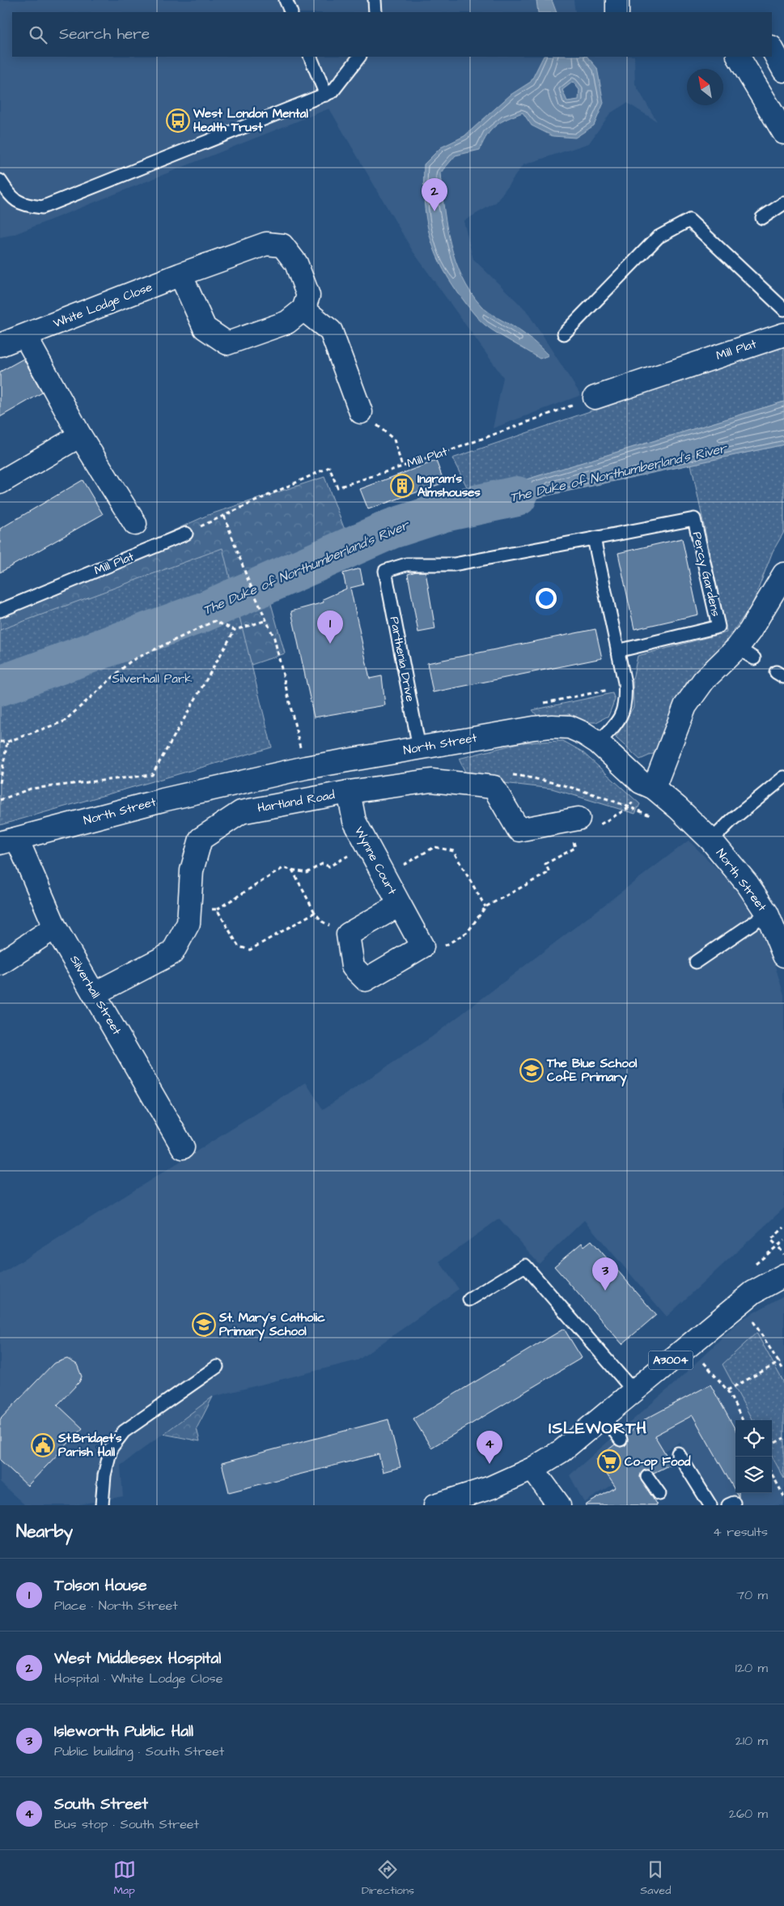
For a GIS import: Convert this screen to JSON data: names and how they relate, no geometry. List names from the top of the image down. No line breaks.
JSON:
{"streets":{"street":["White Lodge Close","Mill Plat","North Street","Hartland Road","Wynne Court","Silverhall Street","A3004"],"lane":["Percy Gardens","Parthenia Drive"]},"crossings":[["Percy Gardens","Parthenia Drive"],["Parthenia Drive","North Street"],["North Street","Silverhall Street"],["Hartland Road","Wynne Court"],["Hartland Road","Silverhall Street"]],"districts":["ISLEWORTH"],"water":["The Duke of Northumberland's River"],"parks":["Silverhall Park"],"places":{"bus stop":["West London Mental Health Trust"],"building":["Ingram's Almshouses"],"school or university":["The Blue School CofE Primary","St. Mary's Catholic Primary School"],"public building":["St.Bridget's Parish Hall"],"supermarket":["Co-op Food"]},"north":"top left","page":{"search":"Search here","pins":["2","1","3","4"],"heading":["Nearby","4 results"],"list":[{"mark":"1","name":"Tolson House","note":"Place · North Street","value":"70 m"},{"mark":"2","name":"West Middlesex Hospital","note":"Hospital · White Lodge Close","value":"120 m"},{"mark":"3","name":"Isleworth Public Hall","note":"Public building · South Street","value":"210 m"},{"mark":"4","name":"South Street","note":"Bus stop · South Street","value":"260 m"}],"nav":["Map","Directions","Saved"]}}
